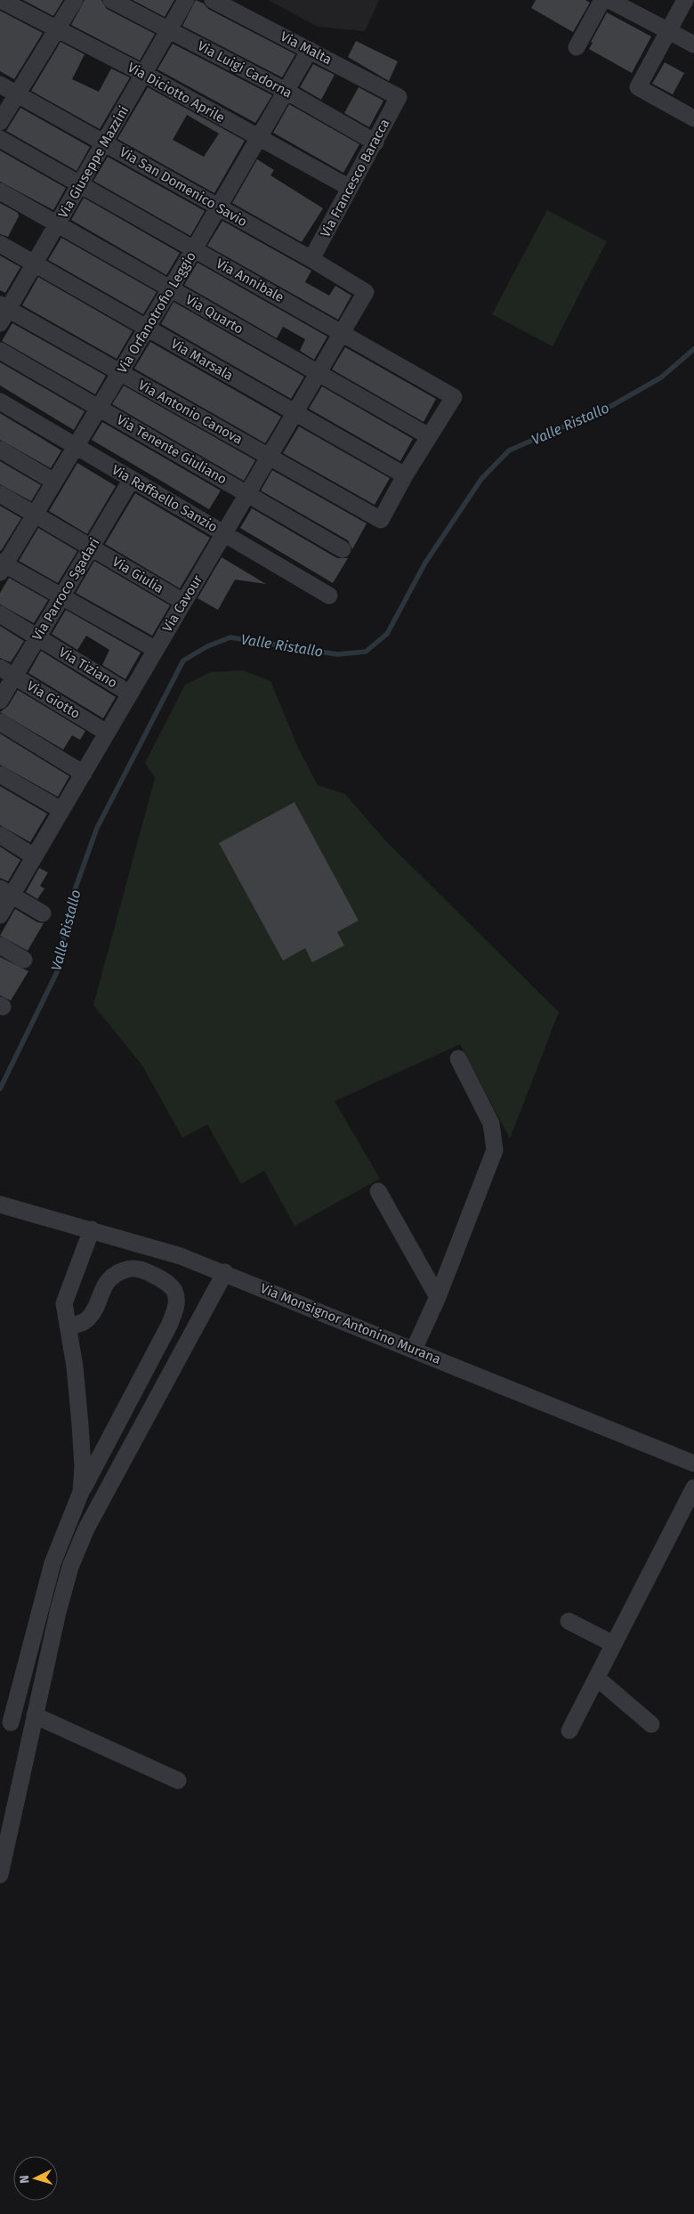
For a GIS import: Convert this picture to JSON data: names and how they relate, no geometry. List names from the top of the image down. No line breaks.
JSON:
{"streets":{"street":["Via Malta","Via Luigi Cadorna","Via Diciotto Aprile","Via Giuseppe Mazzini","Via Francesco Baracca","Via San Domenico Savio","Via Annibale","Via Orfanotrofio Leggio","Via Quarto","Via Marsala","Via Antonio Canova","Via Tenente Giuliano","Via Raffaello Sanzio","Via Giulia","Via Parroco Sgadari","Via Cavour","Via Tiziano","Via Giotto","Via Monsignor Antonino Murana"]},"crossings":[["Via Malta","Via Francesco Baracca"],["Via Malta","Via Orfanotrofio Leggio"],["Via Luigi Cadorna","Via Giuseppe Mazzini"],["Via Luigi Cadorna","Via Francesco Baracca"],["Via Luigi Cadorna","Via Orfanotrofio Leggio"],["Via Diciotto Aprile","Via Giuseppe Mazzini"],["Via Diciotto Aprile","Via Francesco Baracca"],["Via Diciotto Aprile","Via Orfanotrofio Leggio"],["Via Giuseppe Mazzini","Via San Domenico Savio"],["Via Giuseppe Mazzini","Via Annibale"],["Via Giuseppe Mazzini","Via Quarto"],["Via Giuseppe Mazzini","Via Marsala"],["Via Giuseppe Mazzini","Via Antonio Canova"],["Via Francesco Baracca","Via San Domenico Savio"],["Via San Domenico Savio","Via Orfanotrofio Leggio"],["Via San Domenico Savio","Via Cavour"],["Via Annibale","Via Orfanotrofio Leggio"],["Via Annibale","Via Quarto"],["Via Annibale","Via Cavour"],["Via Orfanotrofio Leggio","Via Quarto"],["Via Orfanotrofio Leggio","Via Marsala"],["Via Orfanotrofio Leggio","Via Antonio Canova"],["Via Orfanotrofio Leggio","Via Tenente Giuliano"],["Via Orfanotrofio Leggio","Via Raffaello Sanzio"],["Via Orfanotrofio Leggio","Via Giulia"],["Via Quarto","Via Cavour"],["Via Marsala","Via Antonio Canova"],["Via Marsala","Via Cavour"],["Via Antonio Canova","Via Cavour"],["Via Tenente Giuliano","Via Cavour"],["Via Raffaello Sanzio","Via Parroco Sgadari"],["Via Raffaello Sanzio","Via Cavour"],["Via Giulia","Via Parroco Sgadari"],["Via Giulia","Via Cavour"],["Via Parroco Sgadari","Via Tiziano"],["Via Parroco Sgadari","Via Giotto"],["Via Cavour","Via Tiziano"],["Via Cavour","Via Giotto"]],"water":["Valle Ristallo"],"north":"left"}
